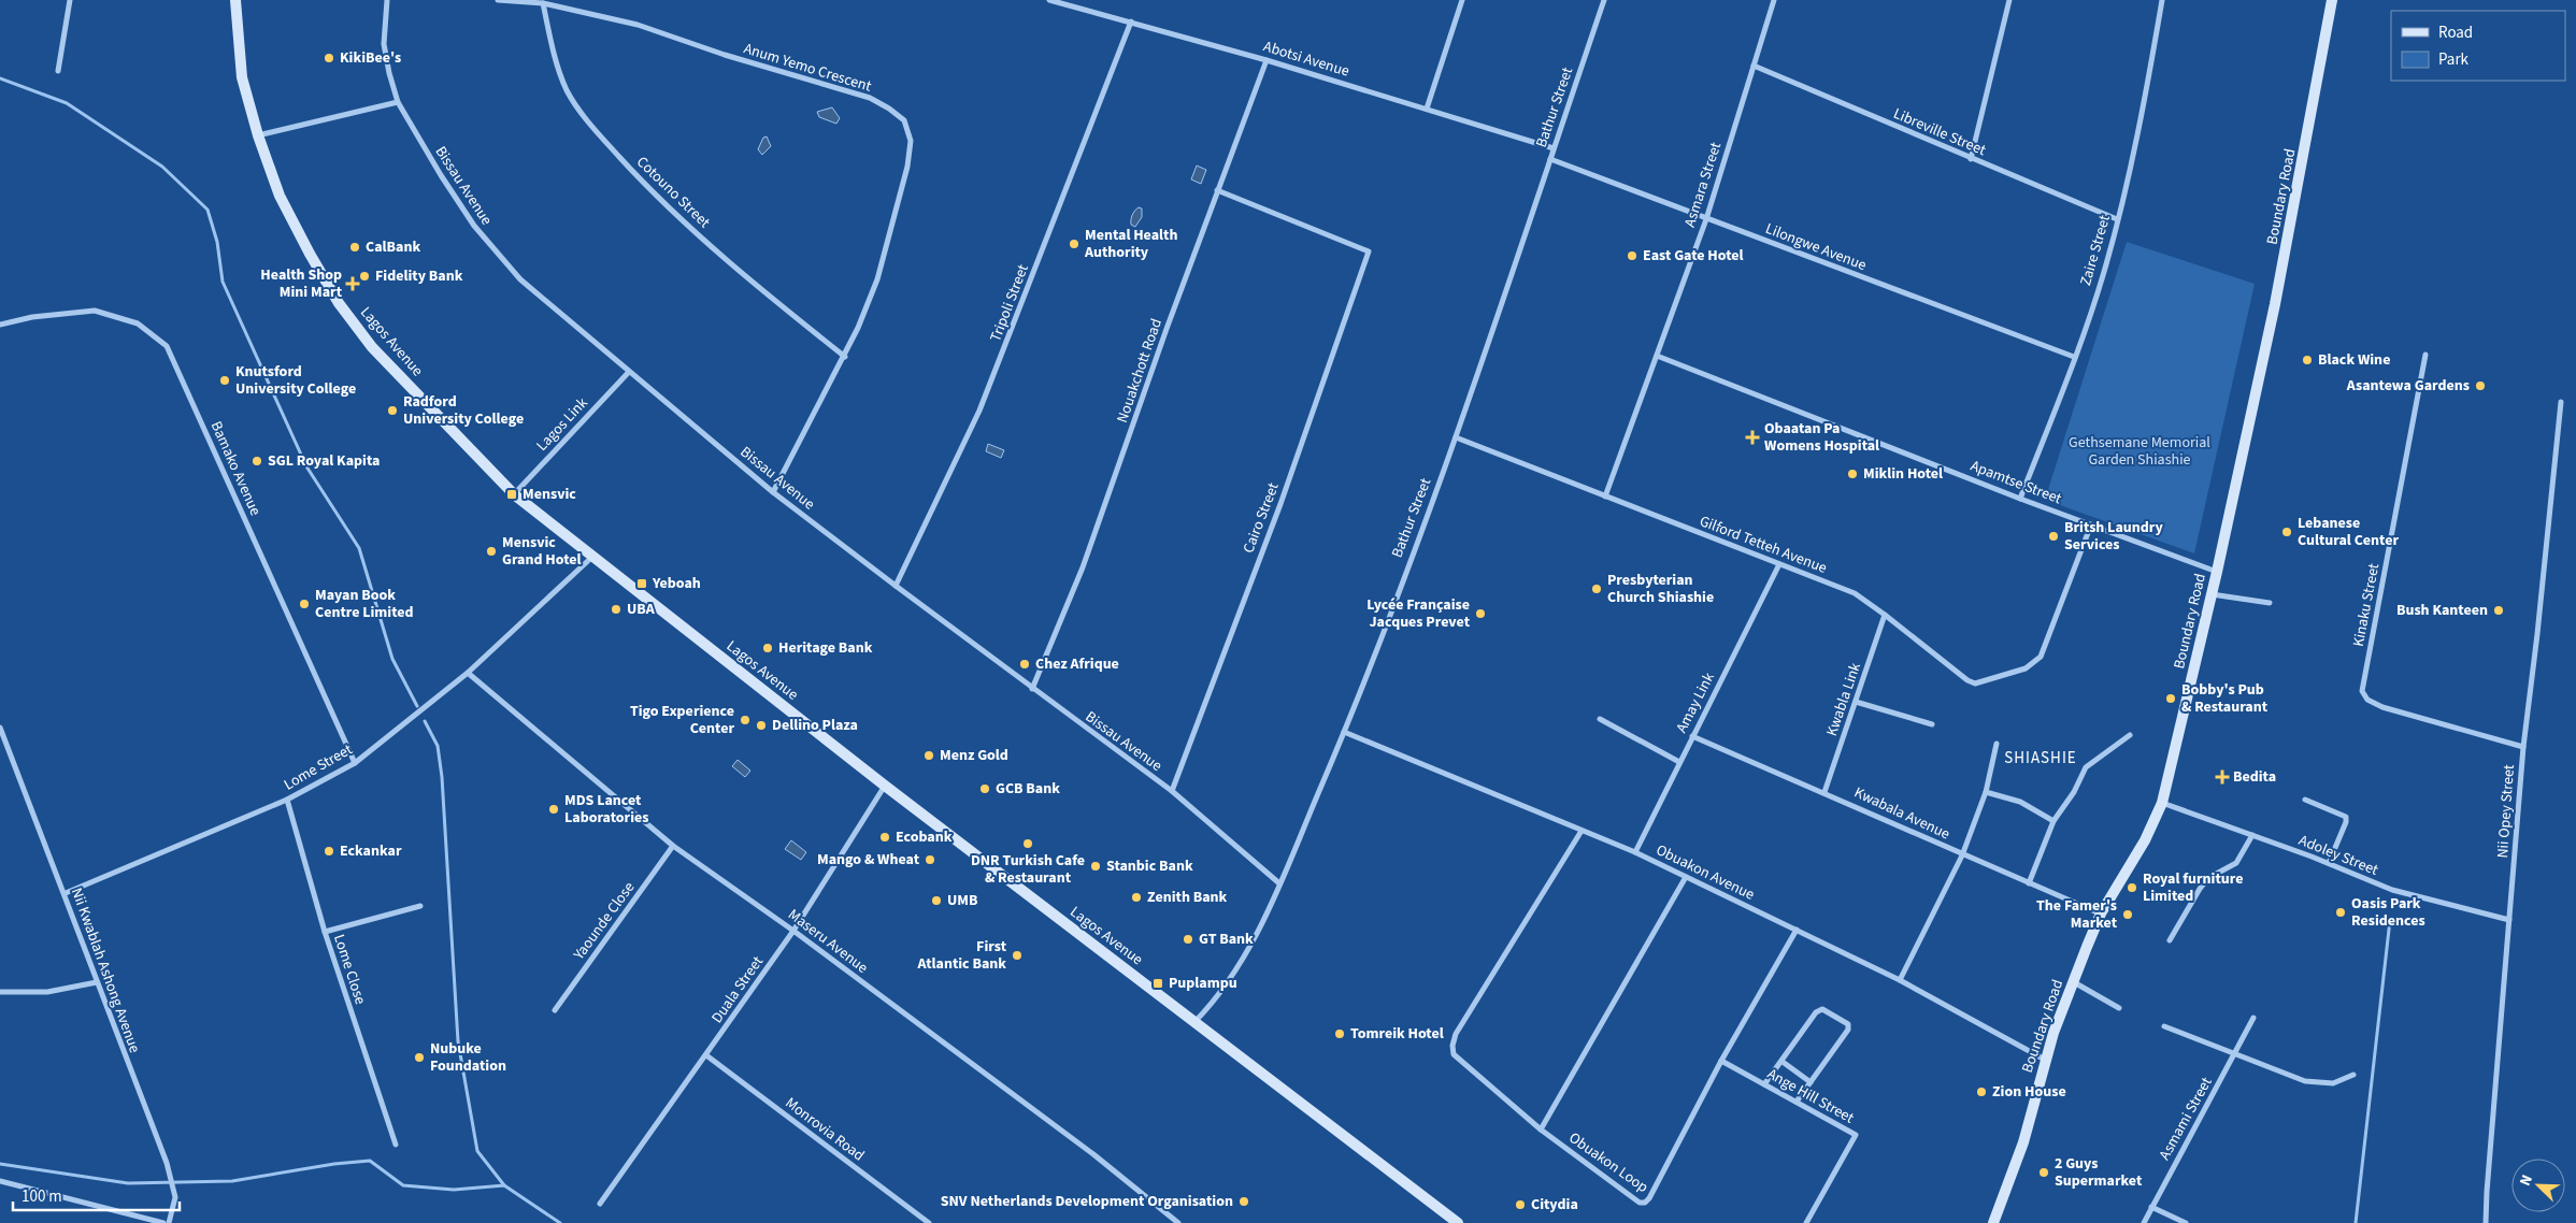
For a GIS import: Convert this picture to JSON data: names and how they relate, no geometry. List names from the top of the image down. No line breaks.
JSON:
{"streets":{"street":["Abotsi Avenue","Anum Yemo Crescent","Bathur Street","Libreville Street","Asmara Street","Bissau Avenue","Cotouno Street","Boundary Road","Lilongwe Avenue","Zaire Street","Tripoli Street","Lagos Avenue","Nouakchott Road","Lagos Link","Bamako Avenue","Apamtse Street","Cairo Street","Gilford Tetteh Avenue","Kinaku Street","Kwabla Link","Amay Link","Lome Street","Nii Opey Street","Kwabala Avenue","Adoley Street","Obuakon Avenue","Yaounde Close","Maseru Avenue","Lome Close","Nii Kwablah Ashong Avenue","Duala Street","Ange Hill Street","Asmami Street","Monrovia Road","Obuakon Loop"]},"crossings":[["Abotsi Avenue","Bathur Street"],["Abotsi Avenue","Tripoli Street"],["Abotsi Avenue","Nouakchott Road"],["Anum Yemo Crescent","Bissau Avenue"],["Anum Yemo Crescent","Cotouno Street"],["Bathur Street","Bissau Avenue"],["Bathur Street","Lilongwe Avenue"],["Bathur Street","Lagos Avenue"],["Bathur Street","Gilford Tetteh Avenue"],["Bathur Street","Obuakon Avenue"],["Libreville Street","Asmara Street"],["Libreville Street","Zaire Street"],["Asmara Street","Lilongwe Avenue"],["Asmara Street","Apamtse Street"],["Asmara Street","Gilford Tetteh Avenue"],["Bissau Avenue","Tripoli Street"],["Bissau Avenue","Nouakchott Road"],["Bissau Avenue","Lagos Link"],["Bissau Avenue","Cairo Street"],["Boundary Road","Apamtse Street"],["Boundary Road","Kwabala Avenue"],["Boundary Road","Adoley Street"],["Boundary Road","Obuakon Avenue"],["Lilongwe Avenue","Zaire Street"],["Zaire Street","Apamtse Street"],["Lagos Avenue","Lagos Link"],["Lagos Avenue","Lome Street"],["Lagos Avenue","Duala Street"],["Nouakchott Road","Cairo Street"],["Bamako Avenue","Lome Street"],["Apamtse Street","Gilford Tetteh Avenue"],["Gilford Tetteh Avenue","Kwabla Link"],["Gilford Tetteh Avenue","Amay Link"],["Kinaku Street","Nii Opey Street"],["Kwabla Link","Kwabala Avenue"],["Amay Link","Kwabala Avenue"],["Amay Link","Obuakon Avenue"],["Lome Street","Maseru Avenue"],["Lome Street","Lome Close"],["Lome Street","Nii Kwablah Ashong Avenue"],["Nii Opey Street","Adoley Street"],["Obuakon Avenue","Obuakon Loop"],["Yaounde Close","Maseru Avenue"],["Maseru Avenue","Duala Street"],["Duala Street","Monrovia Road"],["Ange Hill Street","Obuakon Loop"]],"districts":["SHIASHIE"],"parks":["Gethsemane Memorial Garden Shiashie"],"places":{"other":["KikiBee's","Mental Health Authority","CalBank","East Gate Hotel","Fidelity Bank","Black Wine","Knutsford University College","Asantewa Gardens","Radford University College","SGL Royal Kapita","Miklin Hotel","Lebanese Cultural Center","Britsh Laundry Services","Mensvic Grand Hotel","Presbyterian Church Shiashie","Mayan Book Centre Limited","UBA","Bush Kanteen","Lycée Française Jacques Prevet","Heritage Bank","Chez Afrique","Bobby's Pub & Restaurant","Tigo Experience Center","Dellino Plaza","Menz Gold","GCB Bank","MDS Lancet Laboratories","Ecobank","DNR Turkish Cafe & Restaurant","Eckankar","Mango & Wheat","Stanbic Bank","Royal furniture Limited","Zenith Bank","UMB","Oasis Park Residences","The Famer's Market","GT Bank","First Atlantic Bank","Tomreik Hotel","Nubuke Foundation","Zion House","2 Guys Supermarket","SNV Netherlands Development Organisation","Citydia"],"health":["Health Shop Mini Mart","Obaatan Pa Womens Hospital","Bedita"],"transit":["Mensvic","Yeboah","Puplampu"]},"legend":["Road","Park"],"scale_bar":"100 m","north":"top left"}
